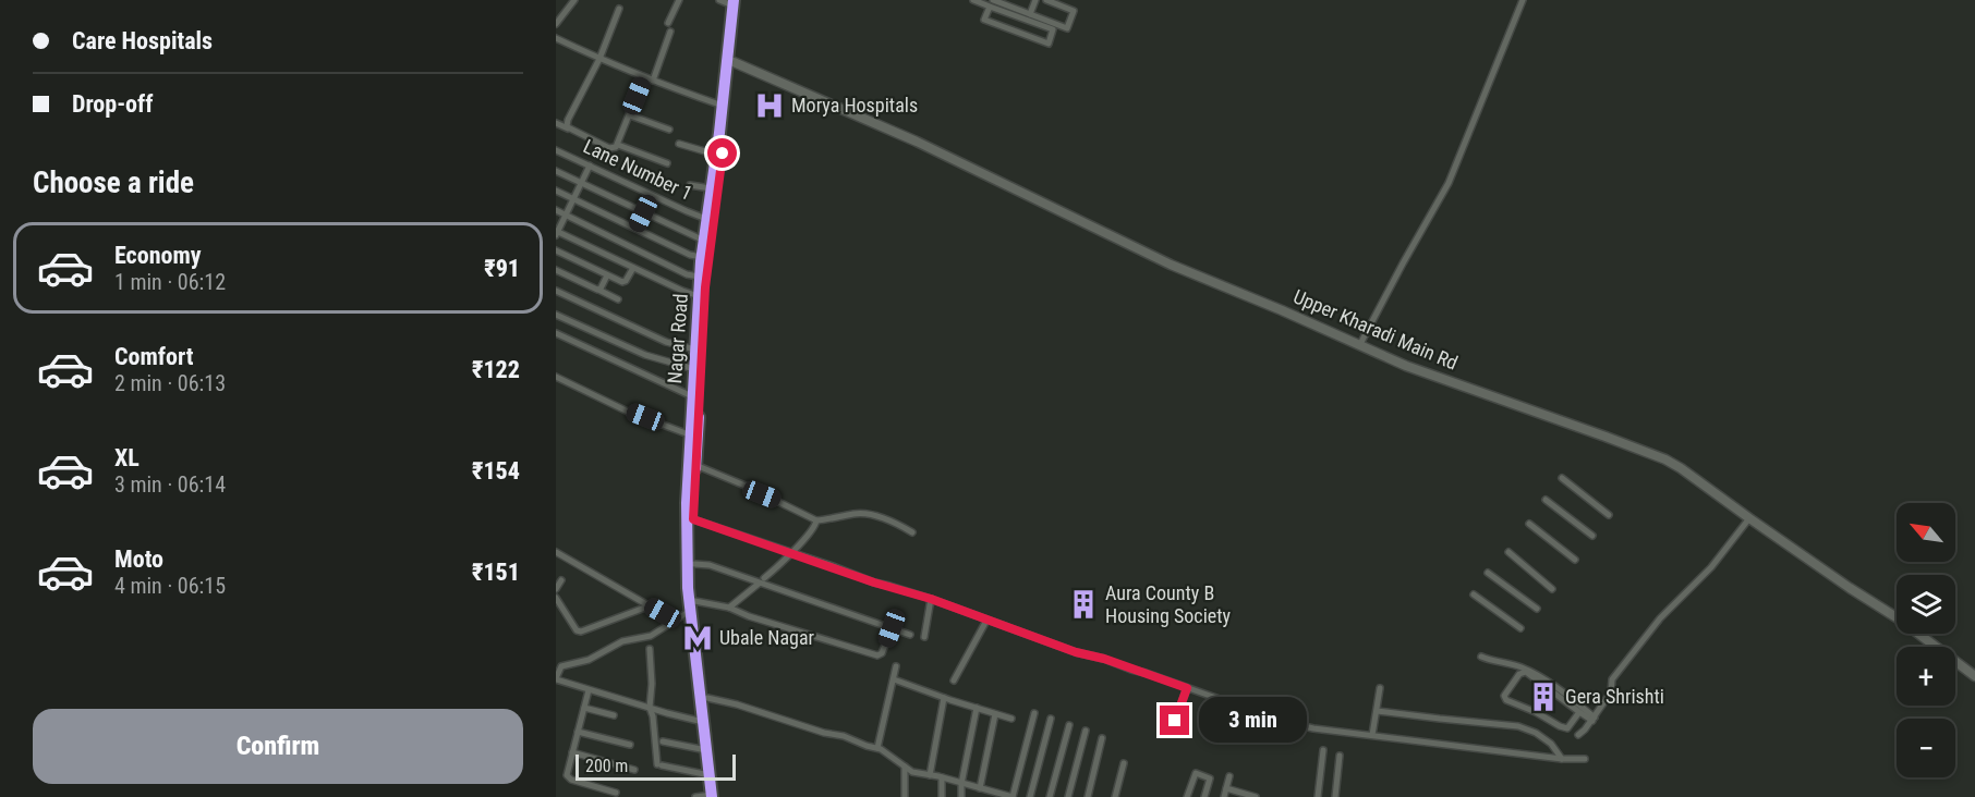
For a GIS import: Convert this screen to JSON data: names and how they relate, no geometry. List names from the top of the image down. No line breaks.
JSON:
{"streets":{"highway":["Nagar Road"],"street":["Lane Number 1","Upper Kharadi Main Rd"]},"crossings":[["Lane Number 1","Nagar Road"],["Upper Kharadi Main Rd","Nagar Road"]],"places":{"hospital":["Morya Hospitals"],"building":["Aura County B Housing Society","Gera Shrishti"],"metro station":["Ubale Nagar"]},"scale_bar":"200 m","north":"top left","page":{"banner":["Care Hospitals","Drop-off"],"heading":"Choose a ride","list":[{"name":"Economy","note":"1 min · 06:12","value":"₹91"},{"name":"Comfort","note":"2 min · 06:13","value":"₹122"},{"name":"XL","note":"3 min · 06:14","value":"₹154"},{"name":"Moto","note":"4 min · 06:15","value":"₹151"}],"map_buttons":["+","−"],"buttons":"Confirm","bubble":"3 min","scale":"200 m"}}
